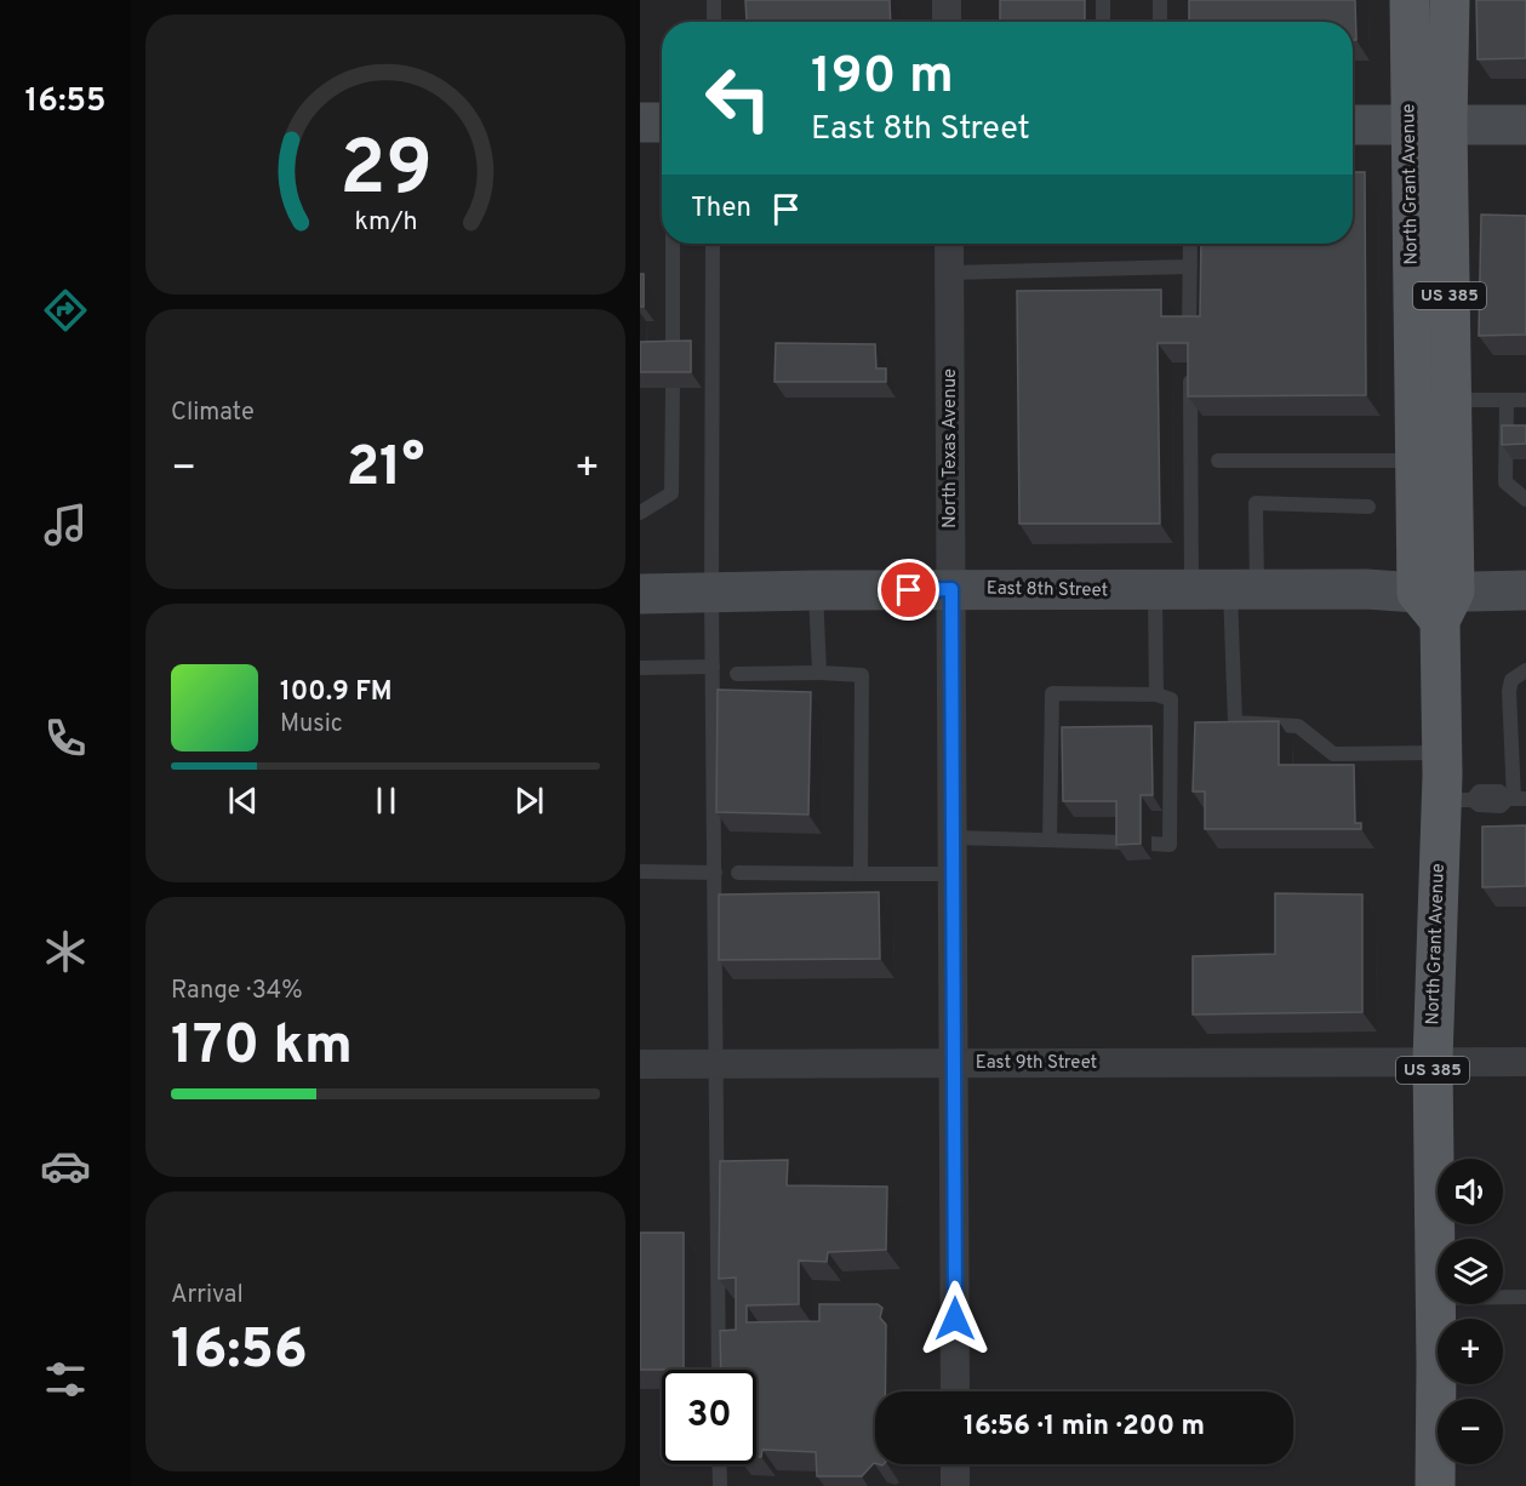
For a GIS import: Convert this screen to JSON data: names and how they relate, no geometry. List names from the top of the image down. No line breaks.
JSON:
{"streets":{"main road":["North Grant Avenue","US 385","East 8th Street"],"street":["North Texas Avenue","East 9th Street"]},"crossings":[["North Grant Avenue","East 8th Street"],["North Grant Avenue","East 9th Street"],["North Texas Avenue","East 8th Street"],["North Texas Avenue","East 9th Street"]],"page":{"tabs":"16:55","turn":["190 m","East 8th Street"],"then":"Then","tile":["Climate",["Range · 34%","170 km"],["Arrival","16:56"]],"heat":["−","21°","+"],"song":["100.9 FM","Music"],"map_buttons":["+","−"],"limit":"30","trip":"16:56 · 1 min · 200 m","gauge":["29","km/h"]}}
